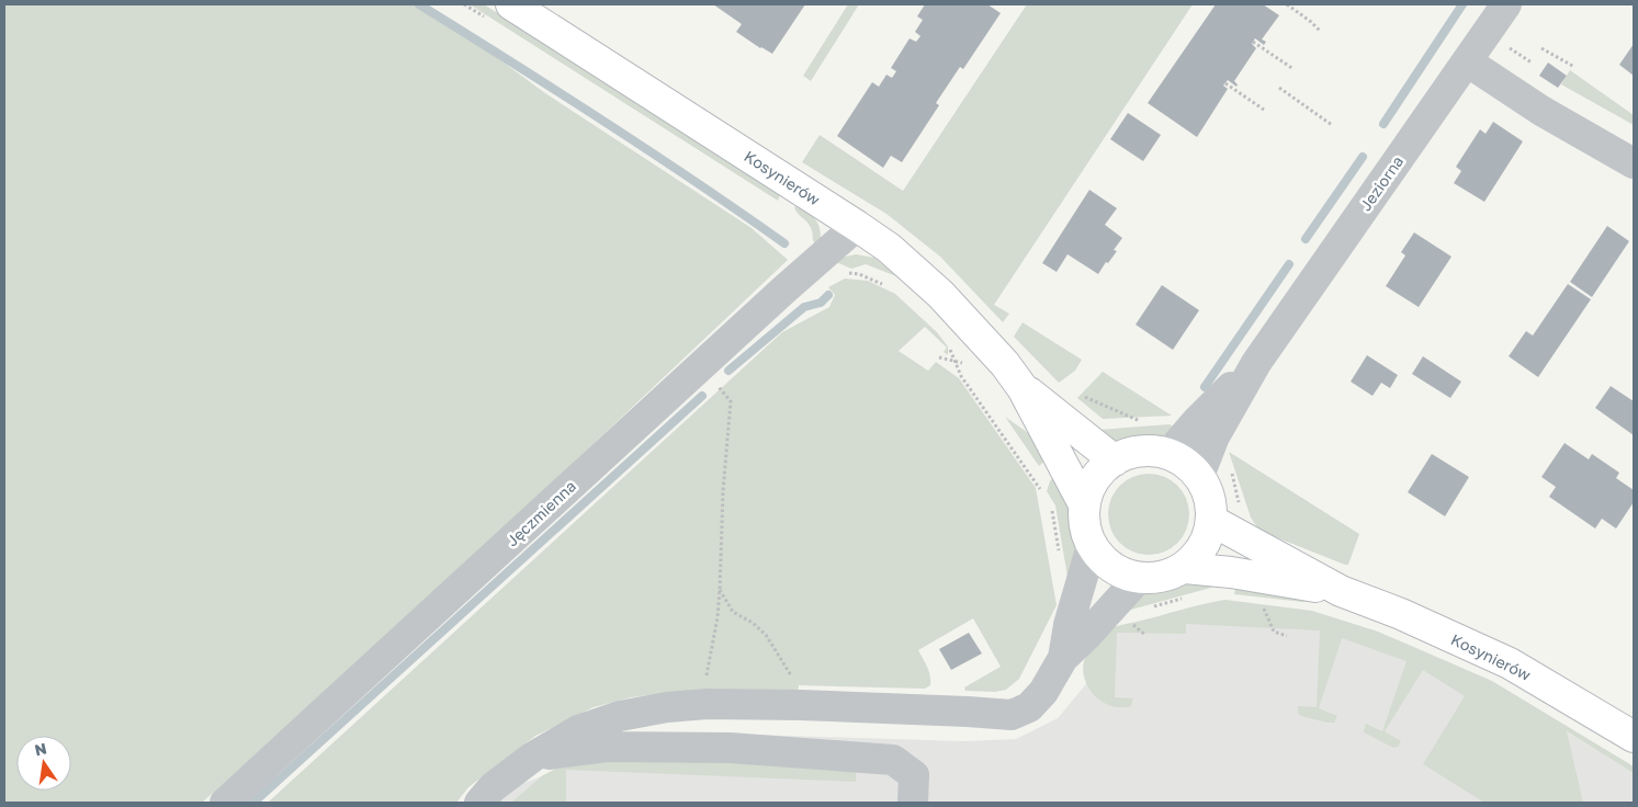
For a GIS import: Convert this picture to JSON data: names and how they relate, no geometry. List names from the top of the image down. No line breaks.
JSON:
{"streets":{"main road":["Kosynierów"],"street":["Jeziorna","Jęczmienna"]},"crossings":[["Kosynierów","Jeziorna"],["Kosynierów","Jęczmienna"]],"north":"top"}
